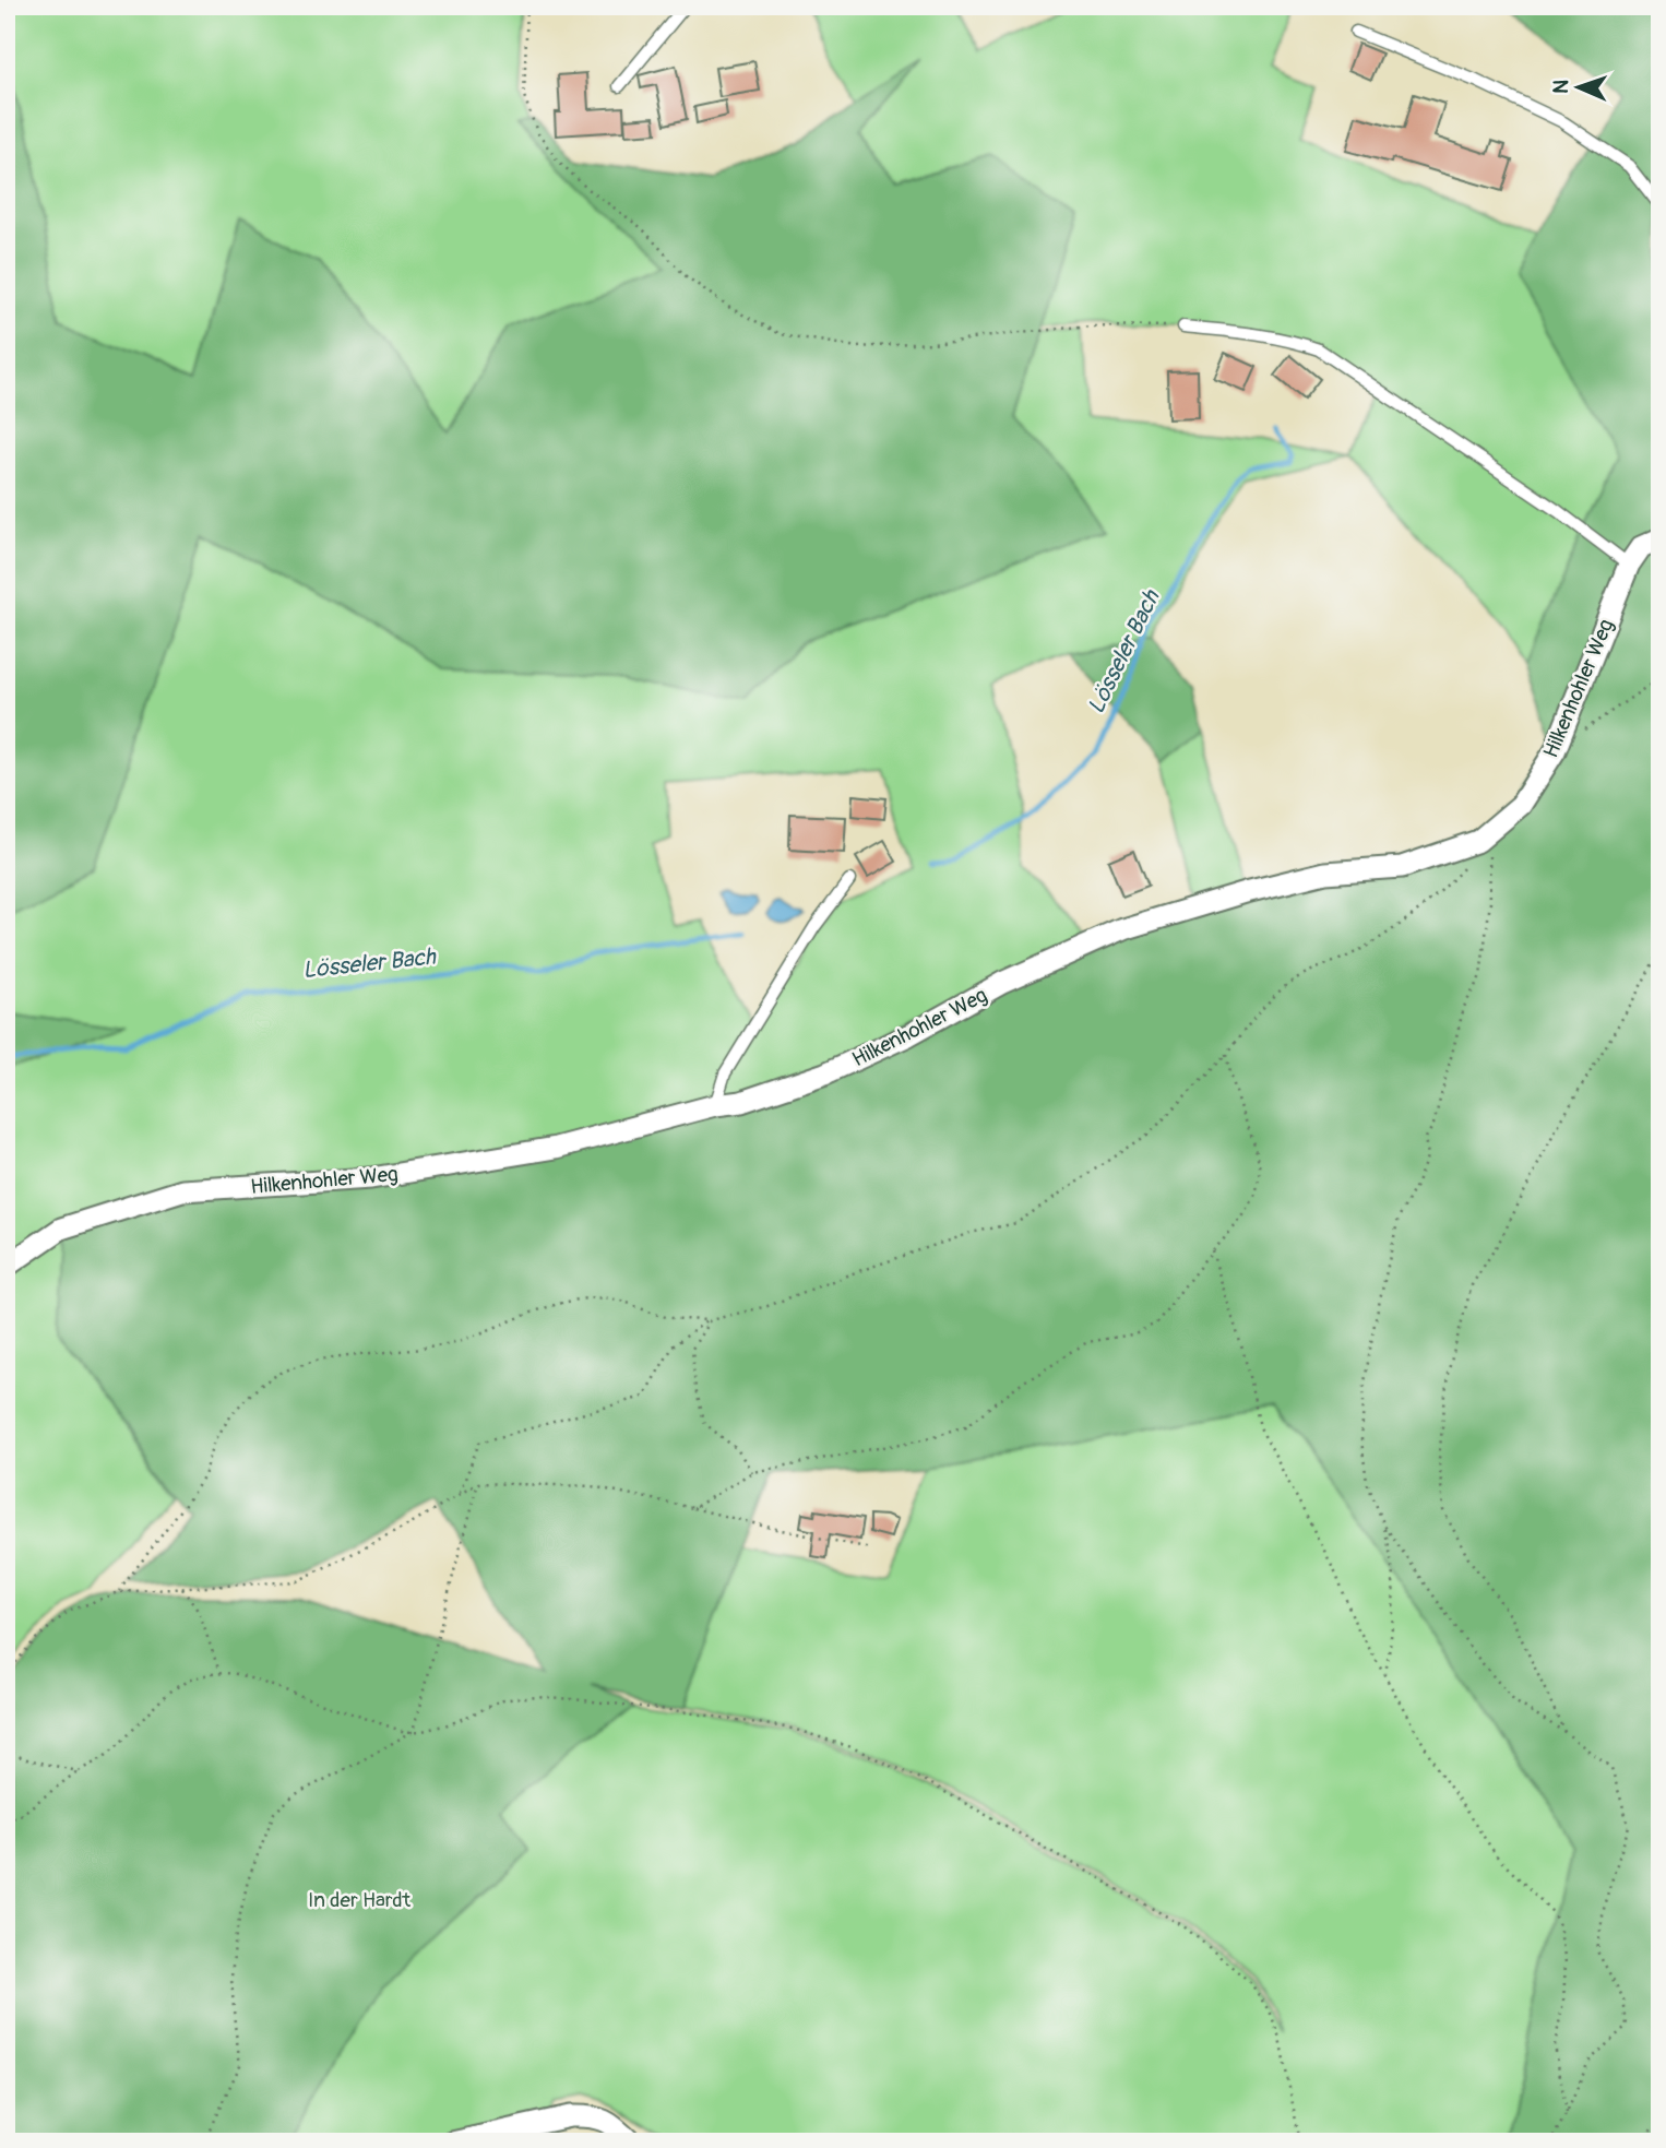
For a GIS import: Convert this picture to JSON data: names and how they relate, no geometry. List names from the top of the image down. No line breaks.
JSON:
{"streets":{"street":["Hilkenhohler Weg"]},"water":["Lösseler Bach"],"parks":["In der Hardt"],"north":"left"}
